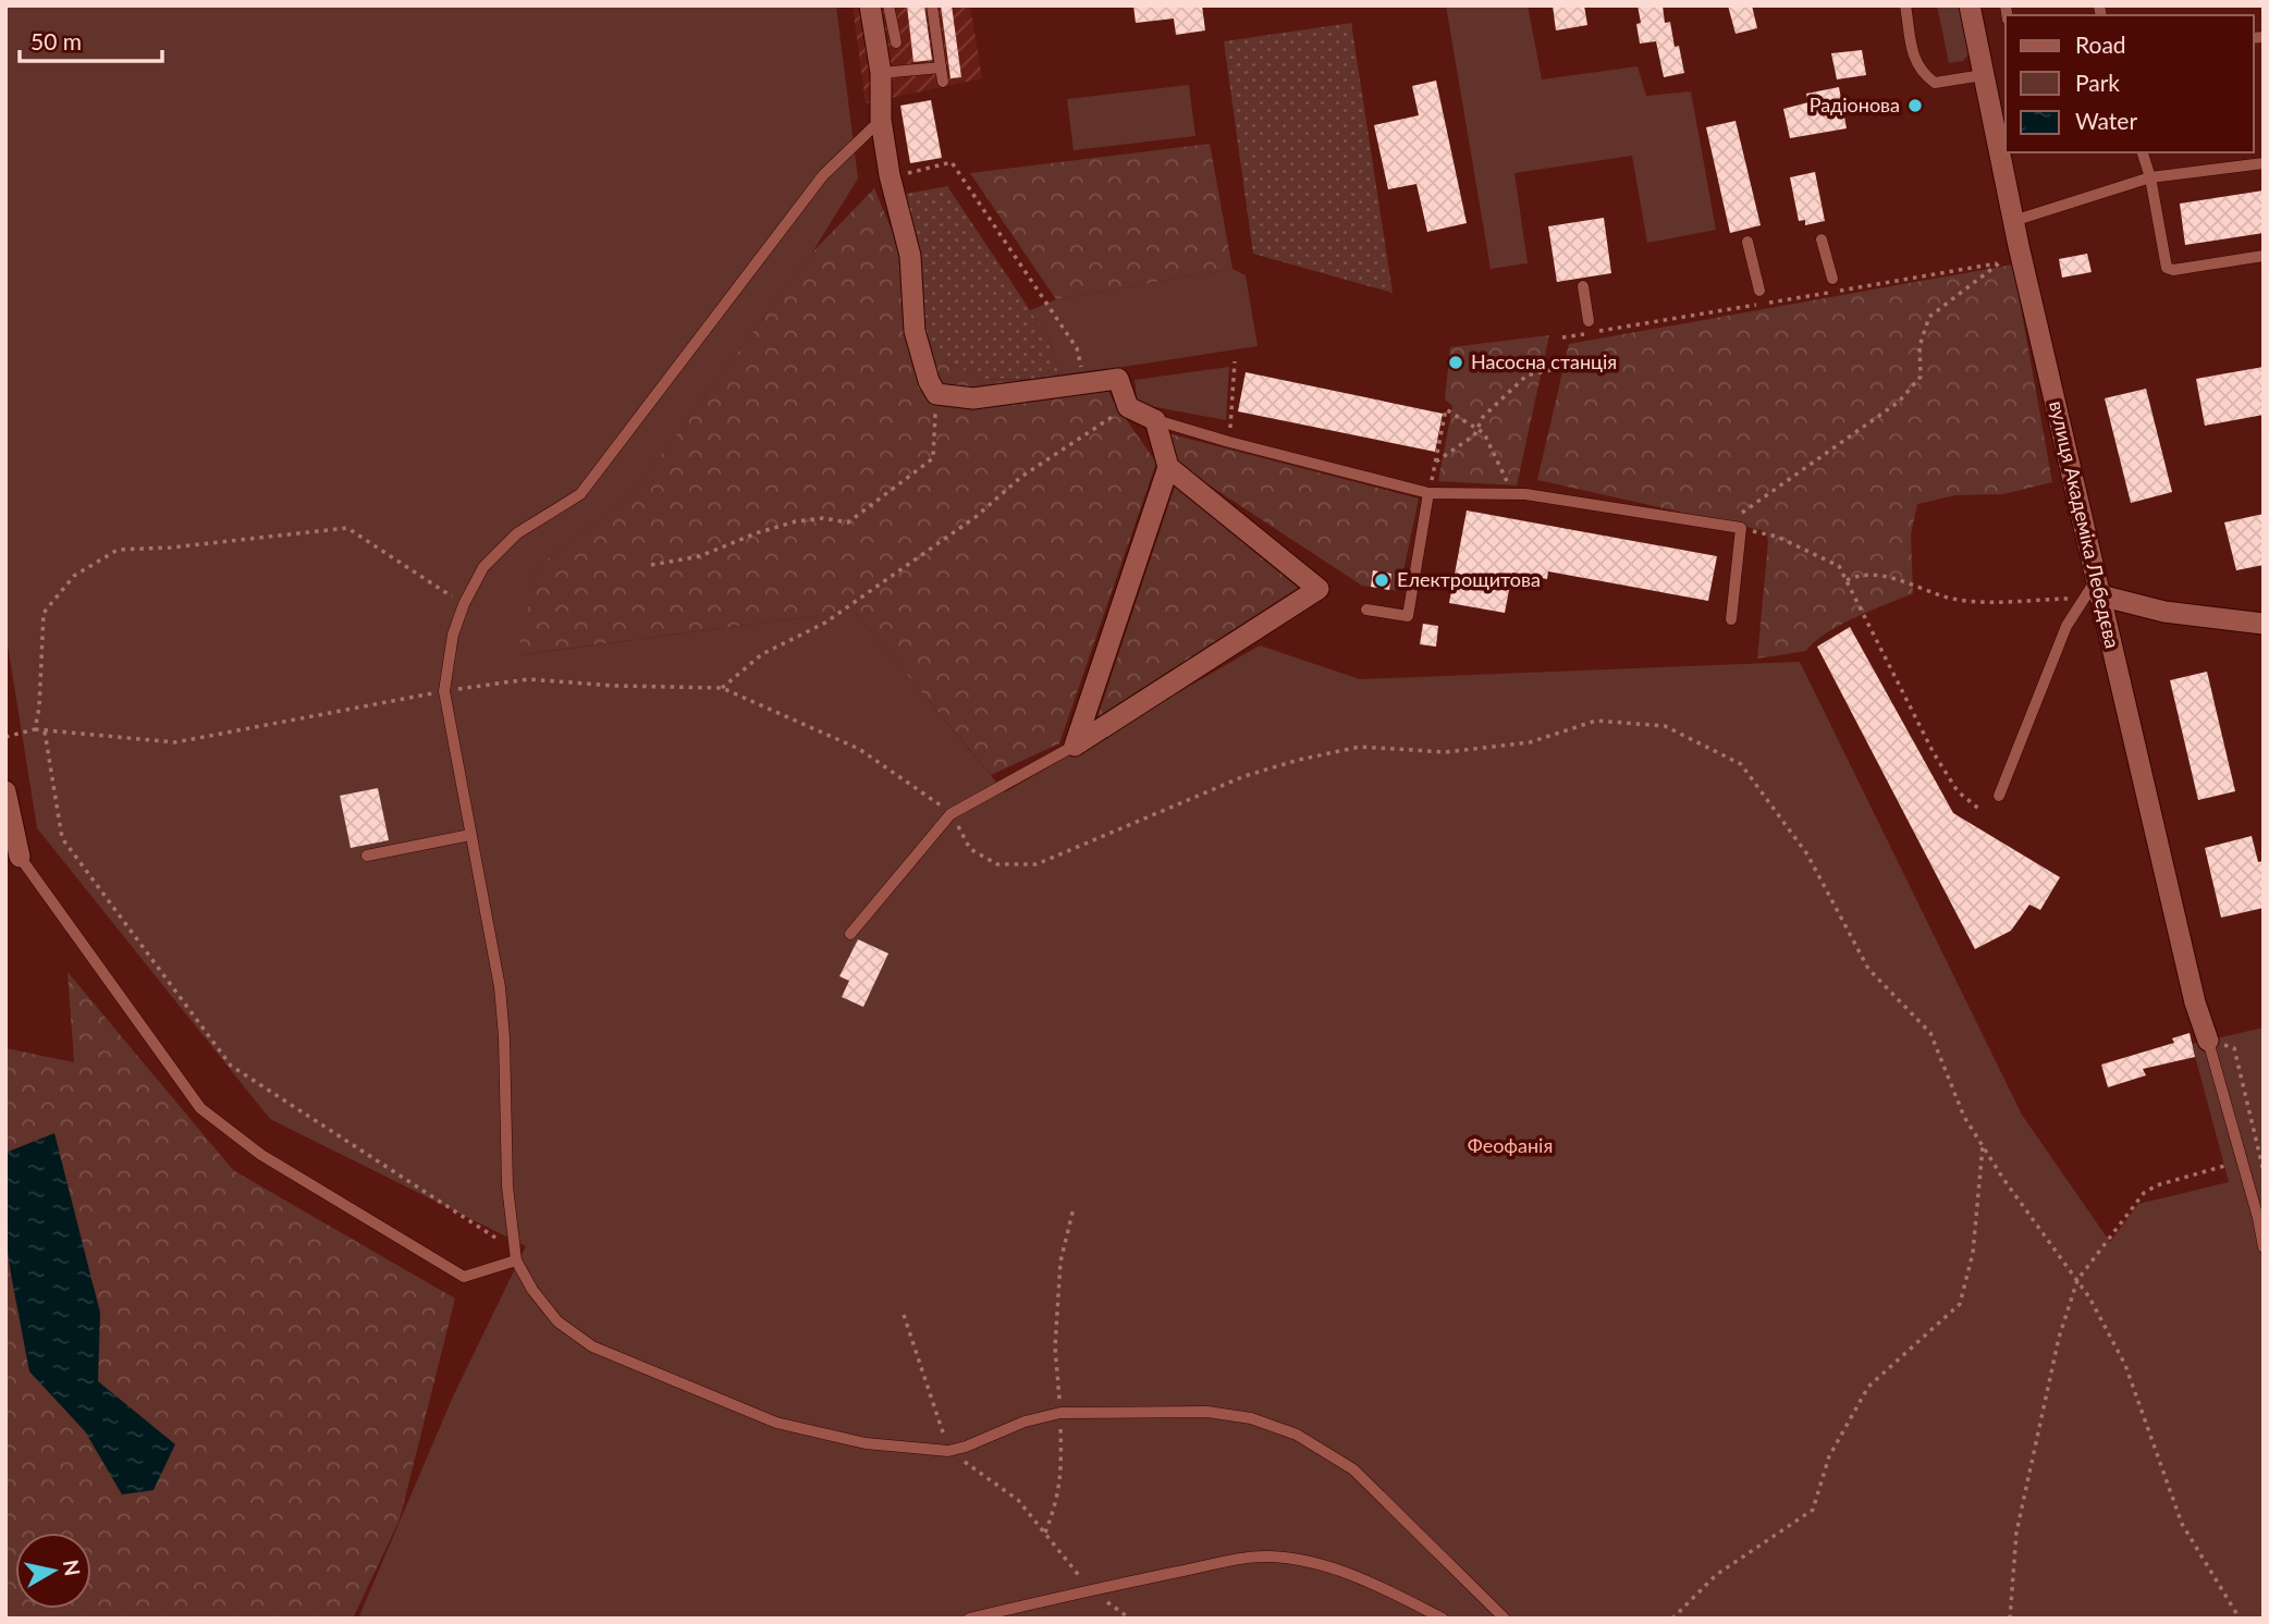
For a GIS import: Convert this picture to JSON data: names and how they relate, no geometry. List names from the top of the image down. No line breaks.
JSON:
{"streets":{"street":["вулиця Академіка Лебедєва"]},"parks":["Феофанія"],"places":["Радіонова","Насосна станція","Електрощитова"],"legend":["Road","Park","Water"],"scale_bar":"50 m","north":"right"}
